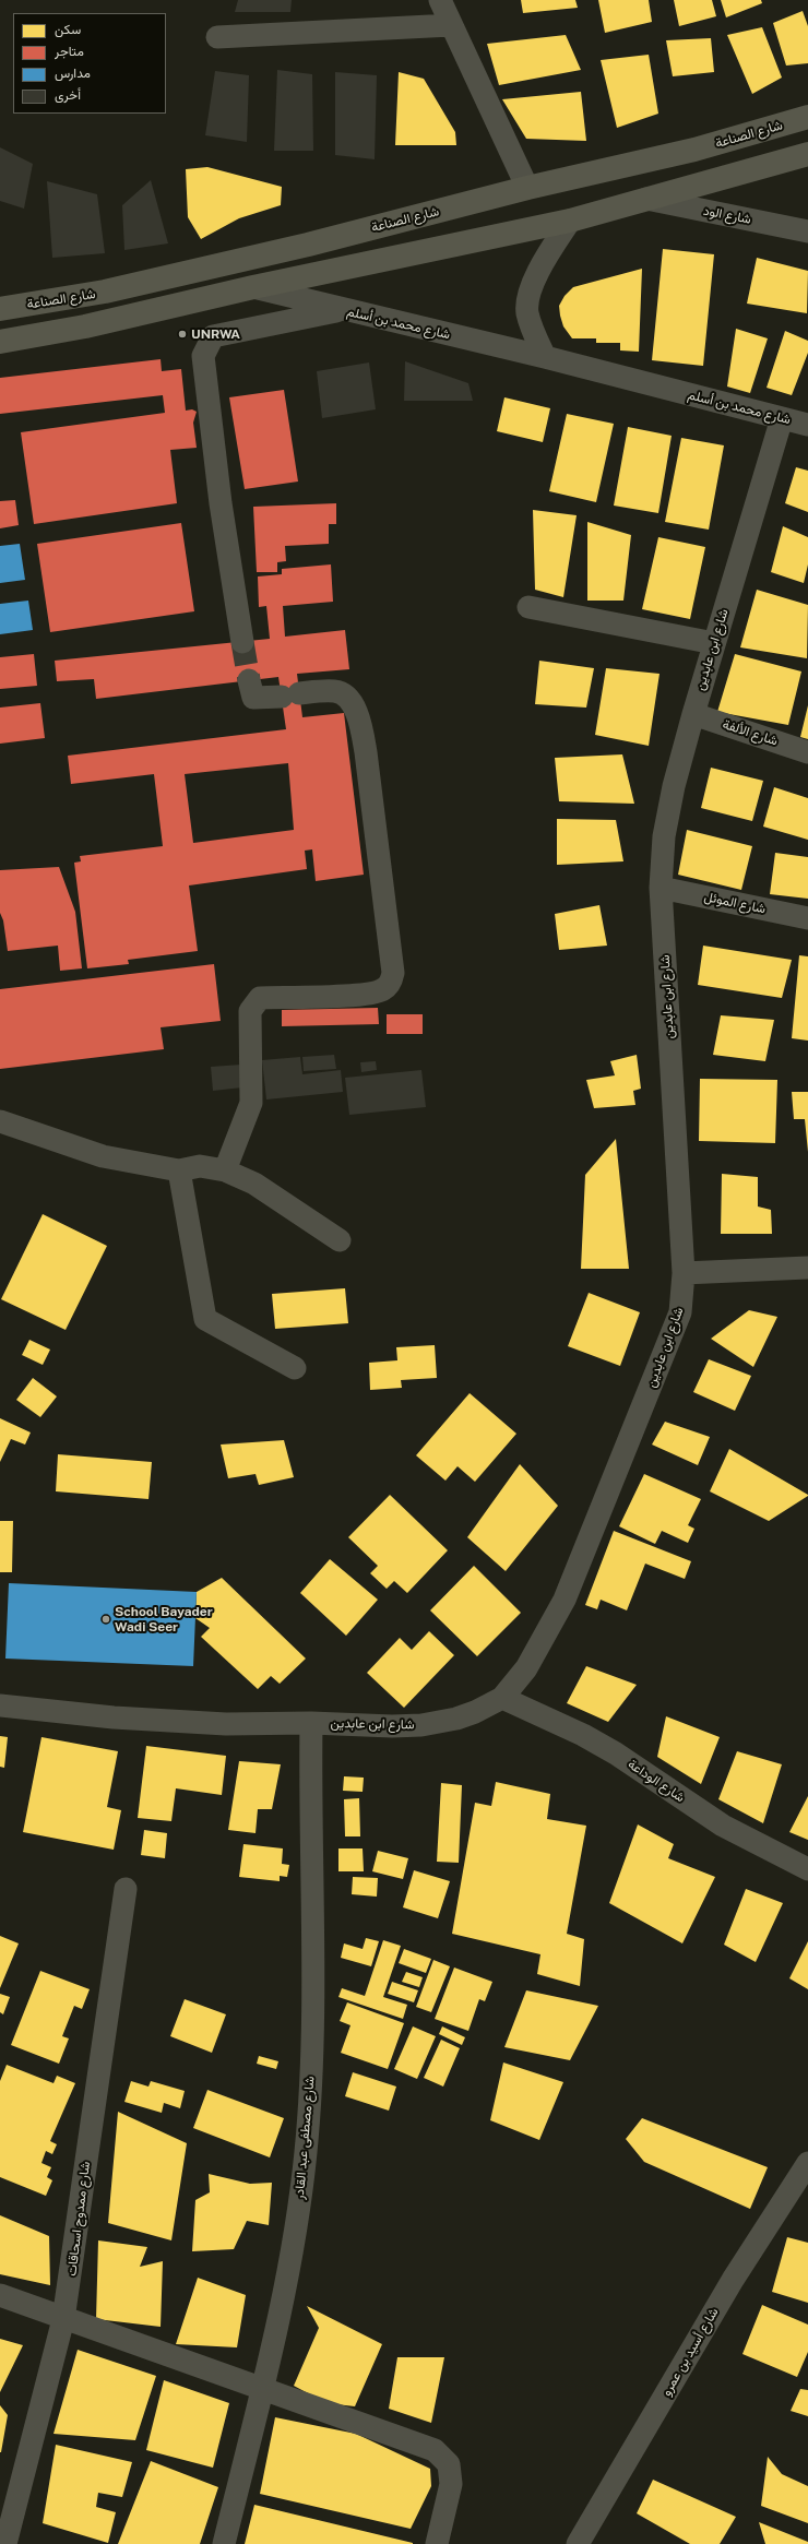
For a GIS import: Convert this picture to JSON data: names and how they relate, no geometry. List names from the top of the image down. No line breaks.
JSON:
{"streets":{"main road":["شارع الصناعة"],"street":["شارع الود","شارع محمد بن أسلم","شارع ابن عابدين","شارع الألفة","شارع الموئل","شارع الوداعة","شارع مصطفى عبد القادر","شارع ممدوح اسحاقات","شارع أسيد بن عمرو"]},"crossings":[["شارع محمد بن أسلم","شارع ابن عابدين"],["شارع ابن عابدين","شارع الألفة"],["شارع ابن عابدين","شارع الموئل"],["شارع ابن عابدين","شارع الوداعة"],["شارع ابن عابدين","شارع مصطفى عبد القادر"]],"places":["UNRWA","School Bayader Wadi Seer"],"legend":["سكن","متاجر","مدارس","أخرى"]}
